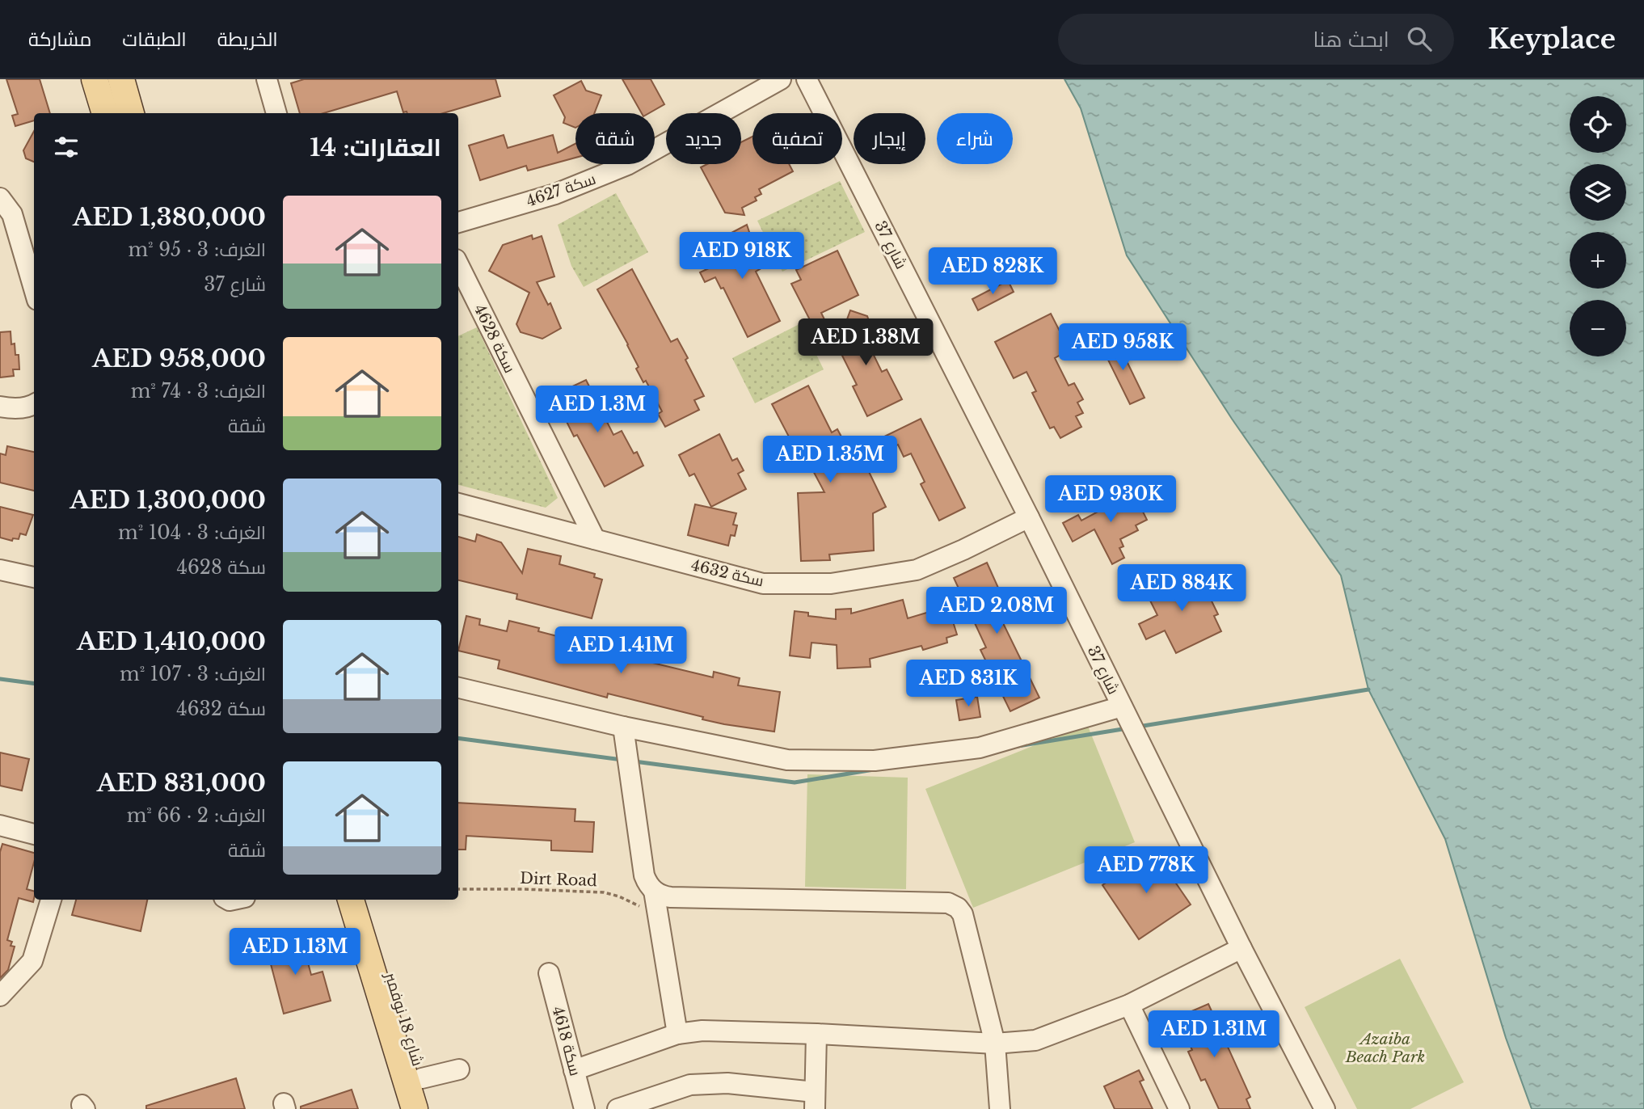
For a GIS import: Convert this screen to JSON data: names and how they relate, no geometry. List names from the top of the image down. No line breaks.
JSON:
{"streets":{"main road":["شارع 18 نوفمبر"],"street":["سكة 4627","شارع 37","سكة 4628","سكة 4632","سكة 4618"],"path":["Dirt Road"]},"crossings":[["شارع 37","سكة 4632"],["سكة 4628","سكة 4632"]],"parks":["Azaiba Beach Park"],"page":{"header":"Keyplace","search":"ابحث هنا","nav":["الخريطة","الطبقات","مشاركة"],"map_buttons":["+","−"],"chip":["شراء","إيجار","تصفية","جديد","شقة"],"heading":"العقارات: 14","list":[{"name":"AED 1,380,000","note":"الغرف: 3 · 95 m² · شارع 37"},{"name":"AED 958,000","note":"الغرف: 3 · 74 m² · شقة"},{"name":"AED 1,300,000","note":"الغرف: 3 · 104 m² · سكة 4628"},{"name":"AED 1,410,000","note":"الغرف: 3 · 107 m² · سكة 4632"},{"name":"AED 831,000","note":"الغرف: 2 · 66 m² · شقة"}],"price":["AED 918K","AED 828K","AED 1.38M","AED 958K","AED 1.3M","AED 1.35M","AED 930K","AED 884K","AED 2.08M","AED 1.41M","AED 831K","AED 778K","AED 1.13M","AED 1.31M"]}}
